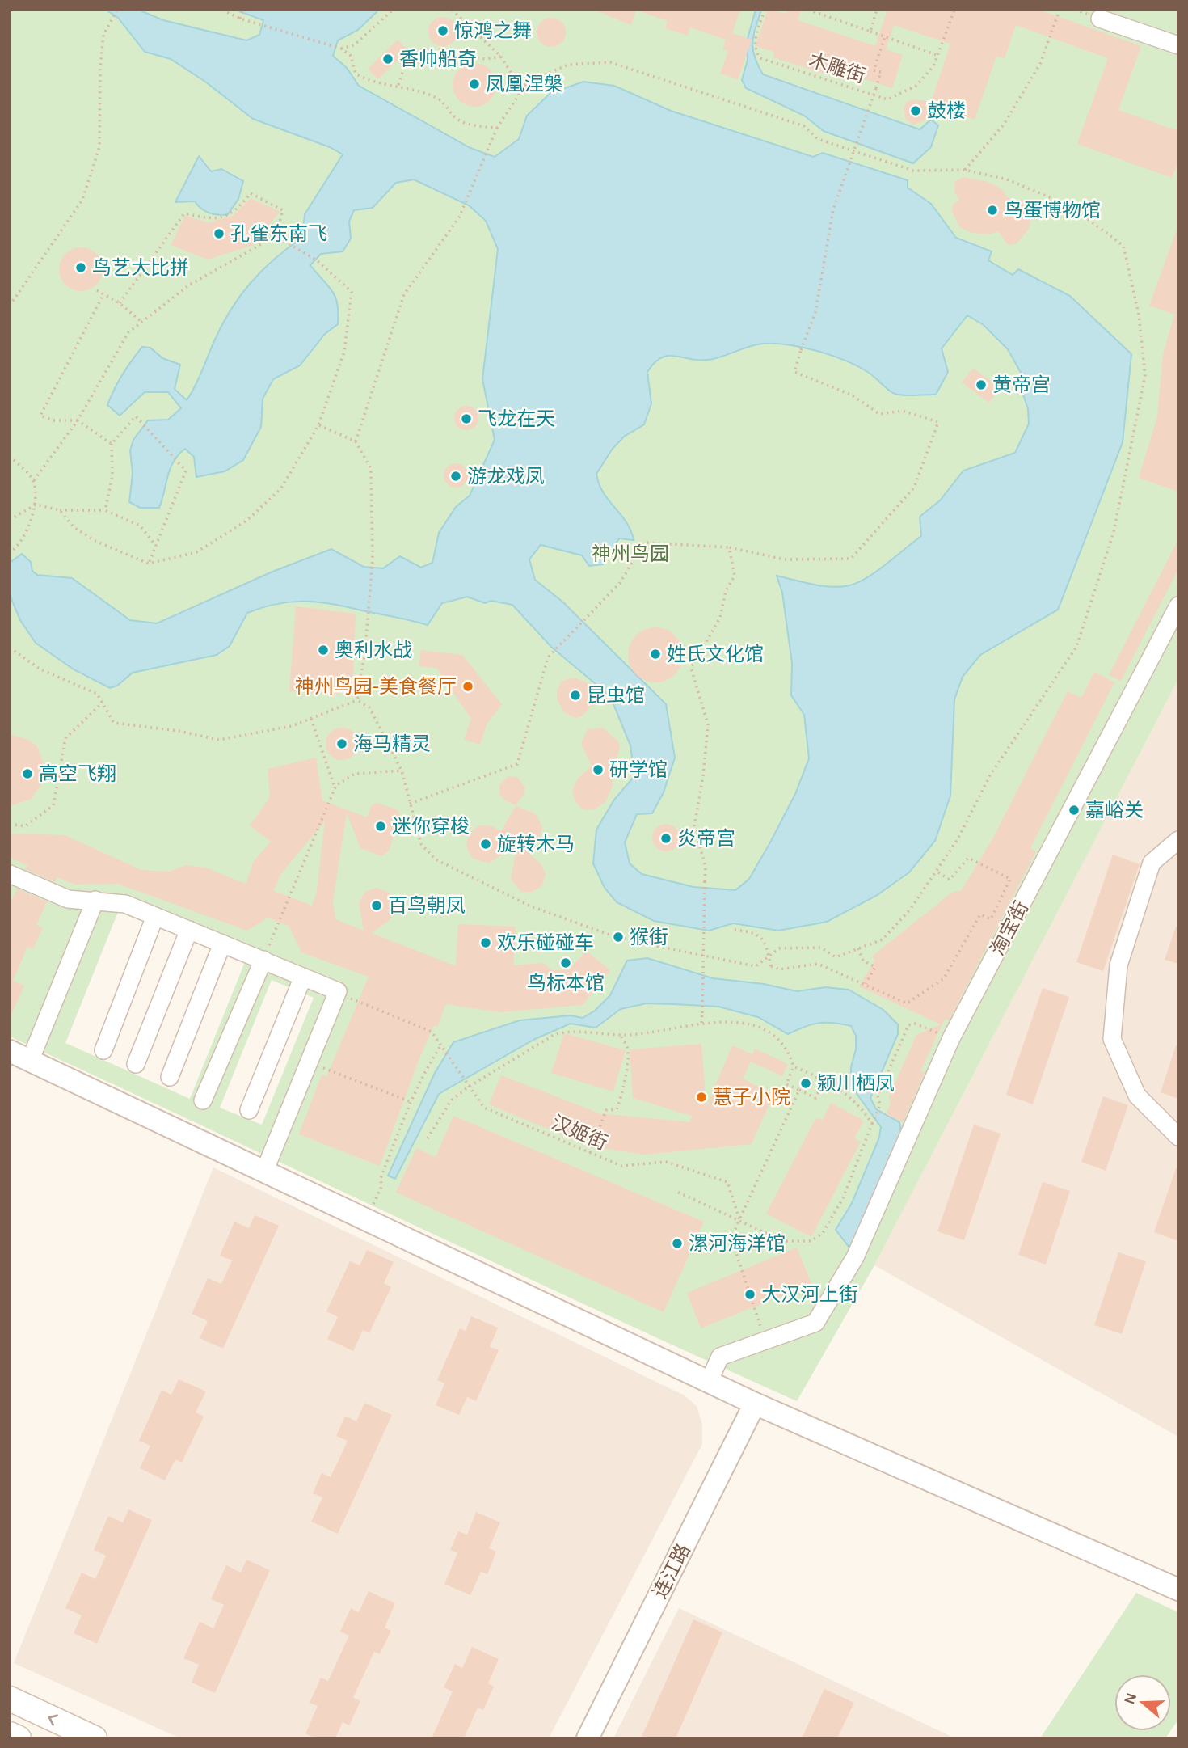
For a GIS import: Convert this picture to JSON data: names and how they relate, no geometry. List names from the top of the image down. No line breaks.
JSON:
{"streets":{"street":["淘宝街","连江路"],"path":["木雕街","汉姬街"]},"parks":["神州鸟园"],"places":["惊鸿之舞","香帅船奇","凤凰涅槃","鼓楼","鸟蛋博物馆","孔雀东南飞","鸟艺大比拼","黄帝宫","飞龙在天","游龙戏凤","奥利水战","姓氏文化馆","神州鸟园-美食餐厅","昆虫馆","海马精灵","研学馆","高空飞翔","嘉峪关","迷你穿梭","炎帝宫","旋转木马","百鸟朝凤","猴街","欢乐碰碰车","鸟标本馆","颍川栖凤","慧子小院","漯河海洋馆","大汉河上街"],"north":"left"}
